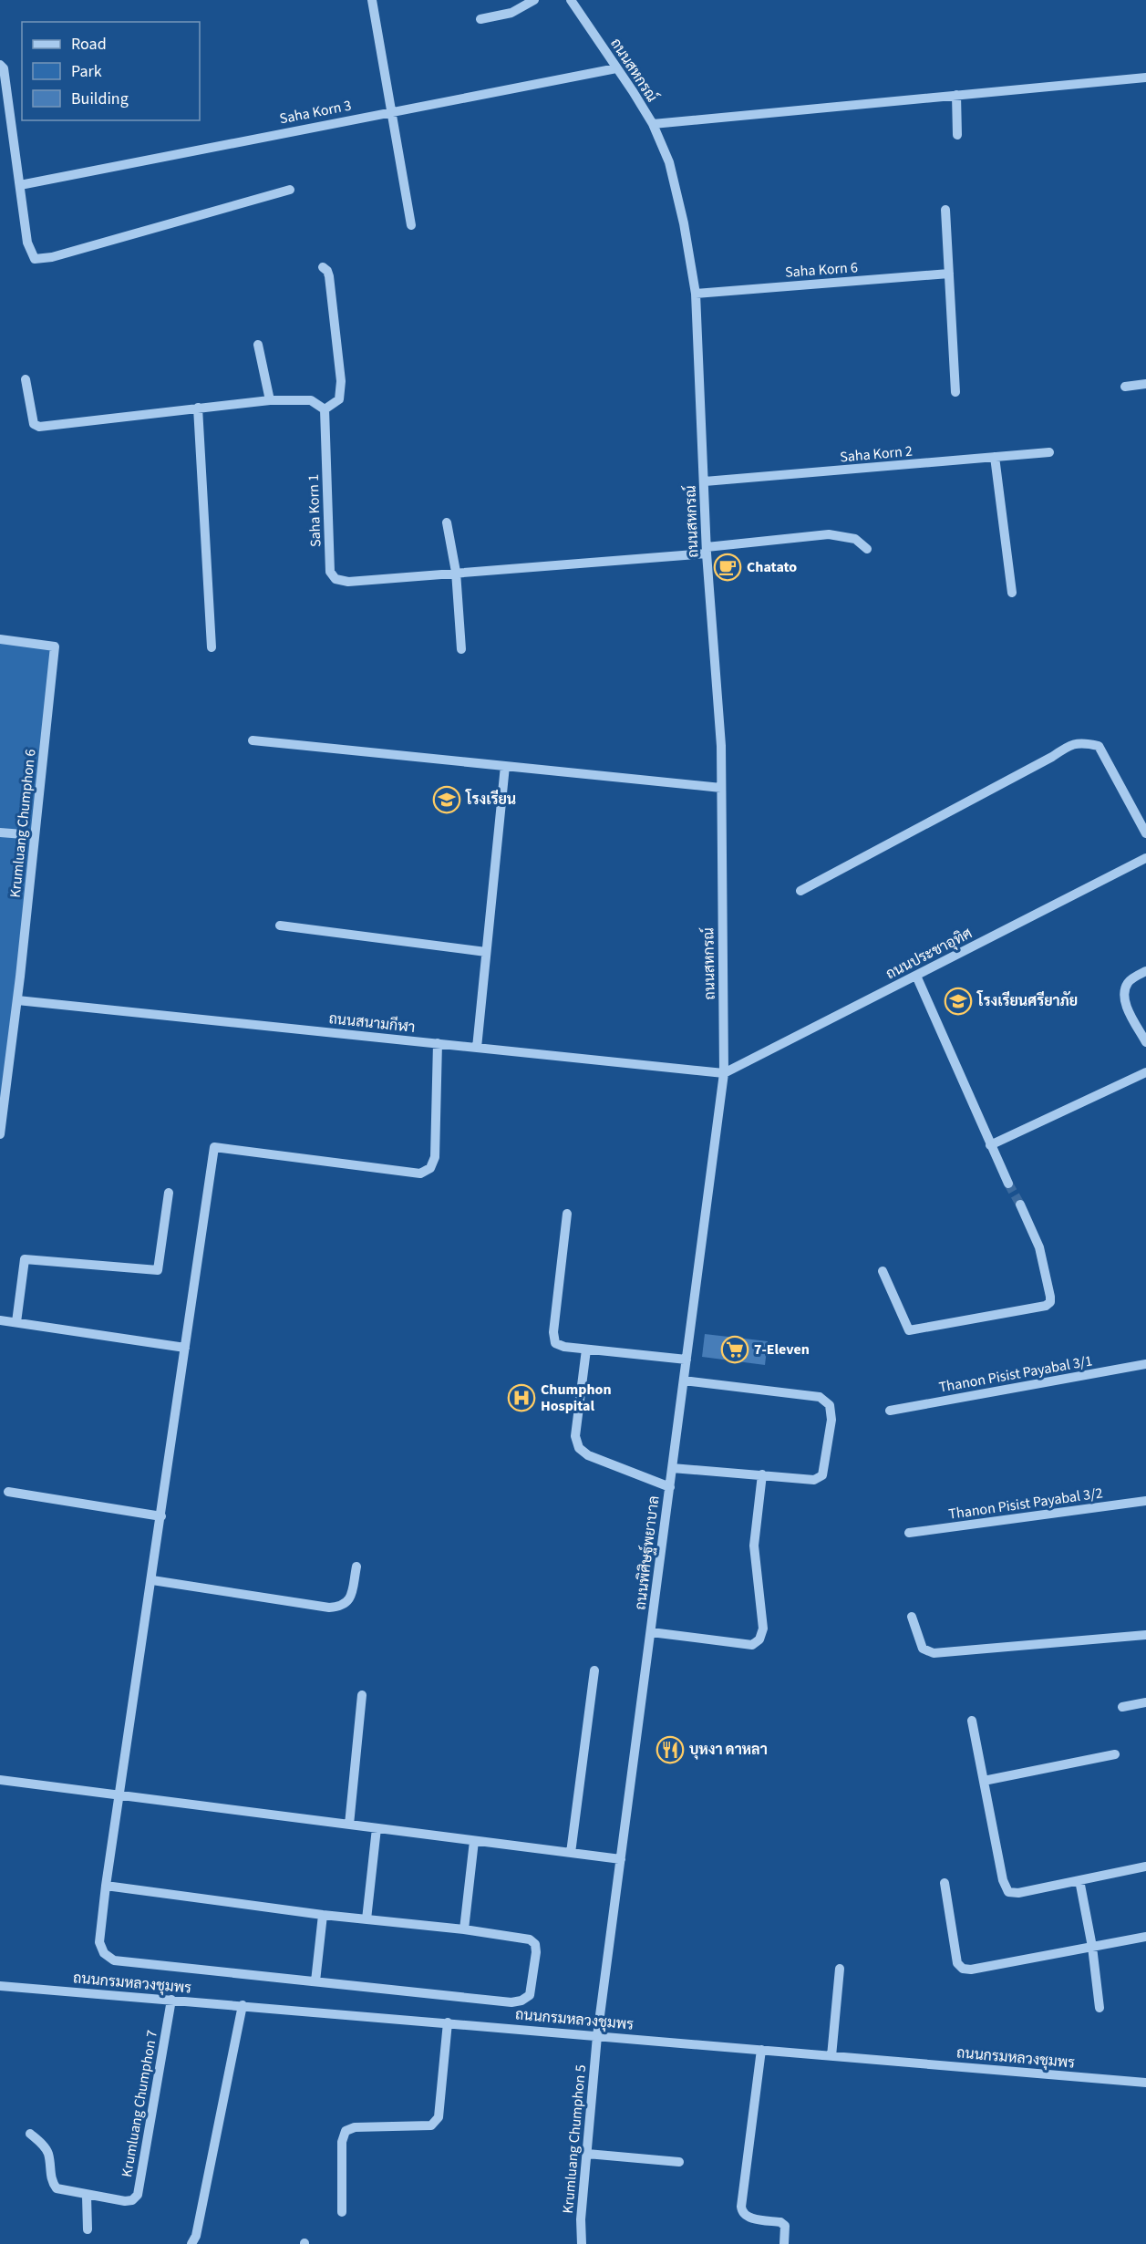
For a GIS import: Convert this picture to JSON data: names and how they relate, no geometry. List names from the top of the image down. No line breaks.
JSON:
{"streets":{"street":["ถนนสหกรณ์","Saha Korn 3","Saha Korn 6","Saha Korn 2","Saha Korn 1","Krumluang Chumphon 6","ถนนประชาอุทิศ","ถนนสนามกีฬา","Thanon Pisist Payabal 3/1","Thanon Pisist Payabal 3/2","ถนนพิศิษฐ์พยาบาล","ถนนกรมหลวงชุมพร","Krumluang Chumphon 7","Krumluang Chumphon 5"]},"crossings":[["ถนนสหกรณ์","Saha Korn 3"],["ถนนสหกรณ์","Saha Korn 6"],["ถนนสหกรณ์","Saha Korn 2"],["ถนนสหกรณ์","Saha Korn 1"],["ถนนสหกรณ์","ถนนประชาอุทิศ"],["ถนนสหกรณ์","ถนนสนามกีฬา"],["ถนนสหกรณ์","ถนนพิศิษฐ์พยาบาล"],["Krumluang Chumphon 6","ถนนสนามกีฬา"],["ถนนประชาอุทิศ","ถนนสนามกีฬา"],["ถนนประชาอุทิศ","ถนนพิศิษฐ์พยาบาล"],["ถนนสนามกีฬา","ถนนพิศิษฐ์พยาบาล"],["ถนนพิศิษฐ์พยาบาล","ถนนกรมหลวงชุมพร"],["ถนนพิศิษฐ์พยาบาล","Krumluang Chumphon 5"],["ถนนกรมหลวงชุมพร","Krumluang Chumphon 7"],["ถนนกรมหลวงชุมพร","Krumluang Chumphon 5"]],"places":{"cafe":["Chatato"],"school or university":["โรงเรียน","โรงเรียนศรียาภัย"],"supermarket":["7-Eleven"],"hospital":["Chumphon Hospital"],"restaurant":["บุหงา ดาหลา"]},"legend":["Road","Park","Building"]}
